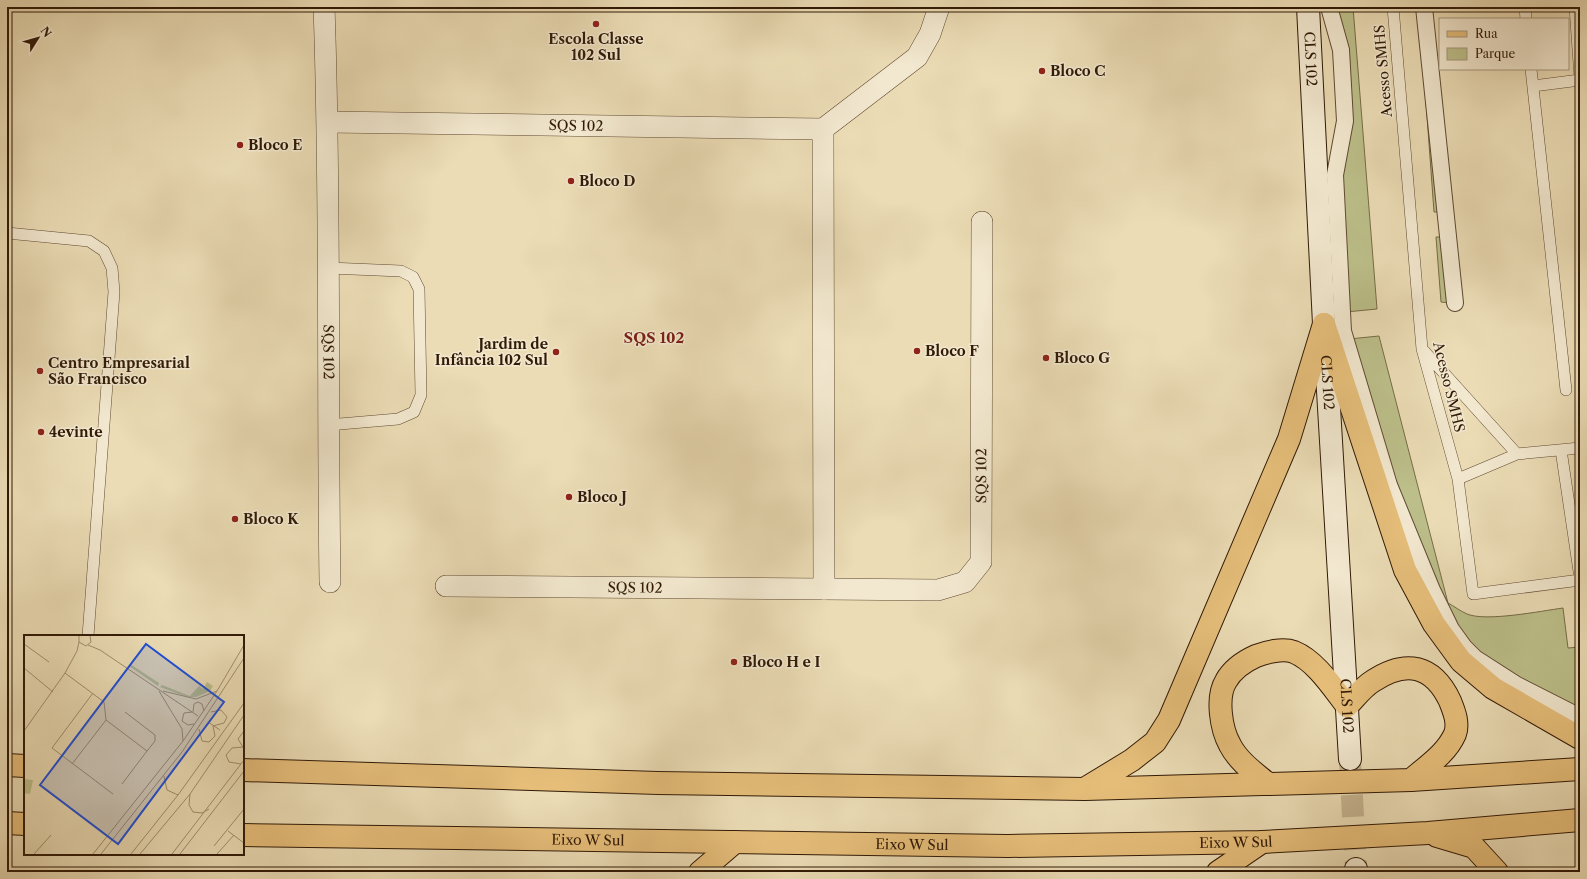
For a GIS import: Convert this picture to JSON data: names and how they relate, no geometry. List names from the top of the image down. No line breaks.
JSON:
{"streets":{"main road":["CLS 102","Eixo W Sul"],"street":["SQS 102"],"lane":["Acesso SMHS"]},"districts":["SQS 102"],"places":["Escola Classe 102 Sul","Bloco C","Bloco E","Bloco D","Bloco F","Jardim de Infância 102 Sul","Bloco G","Centro Empresarial São Francisco","4evinte","Bloco J","Bloco K","Bloco H e I"],"legend":["Rua","Parque"],"north":"top right"}
